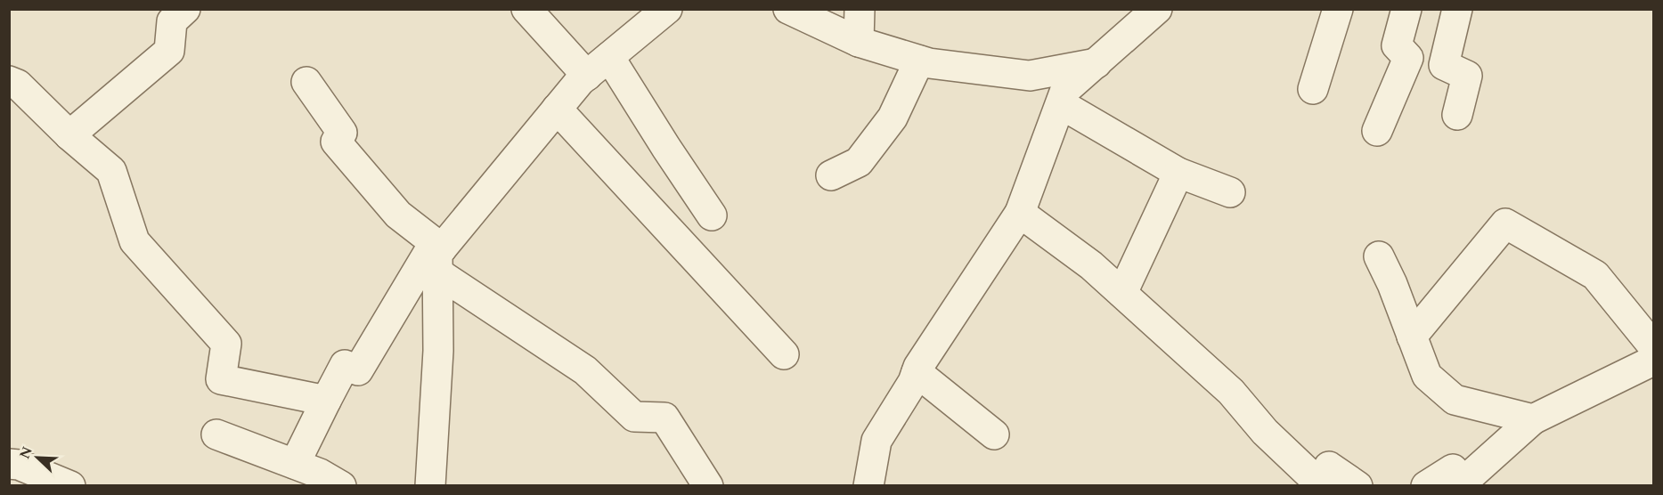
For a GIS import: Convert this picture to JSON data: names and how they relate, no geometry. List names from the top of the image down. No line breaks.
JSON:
{"north":"top left"}
